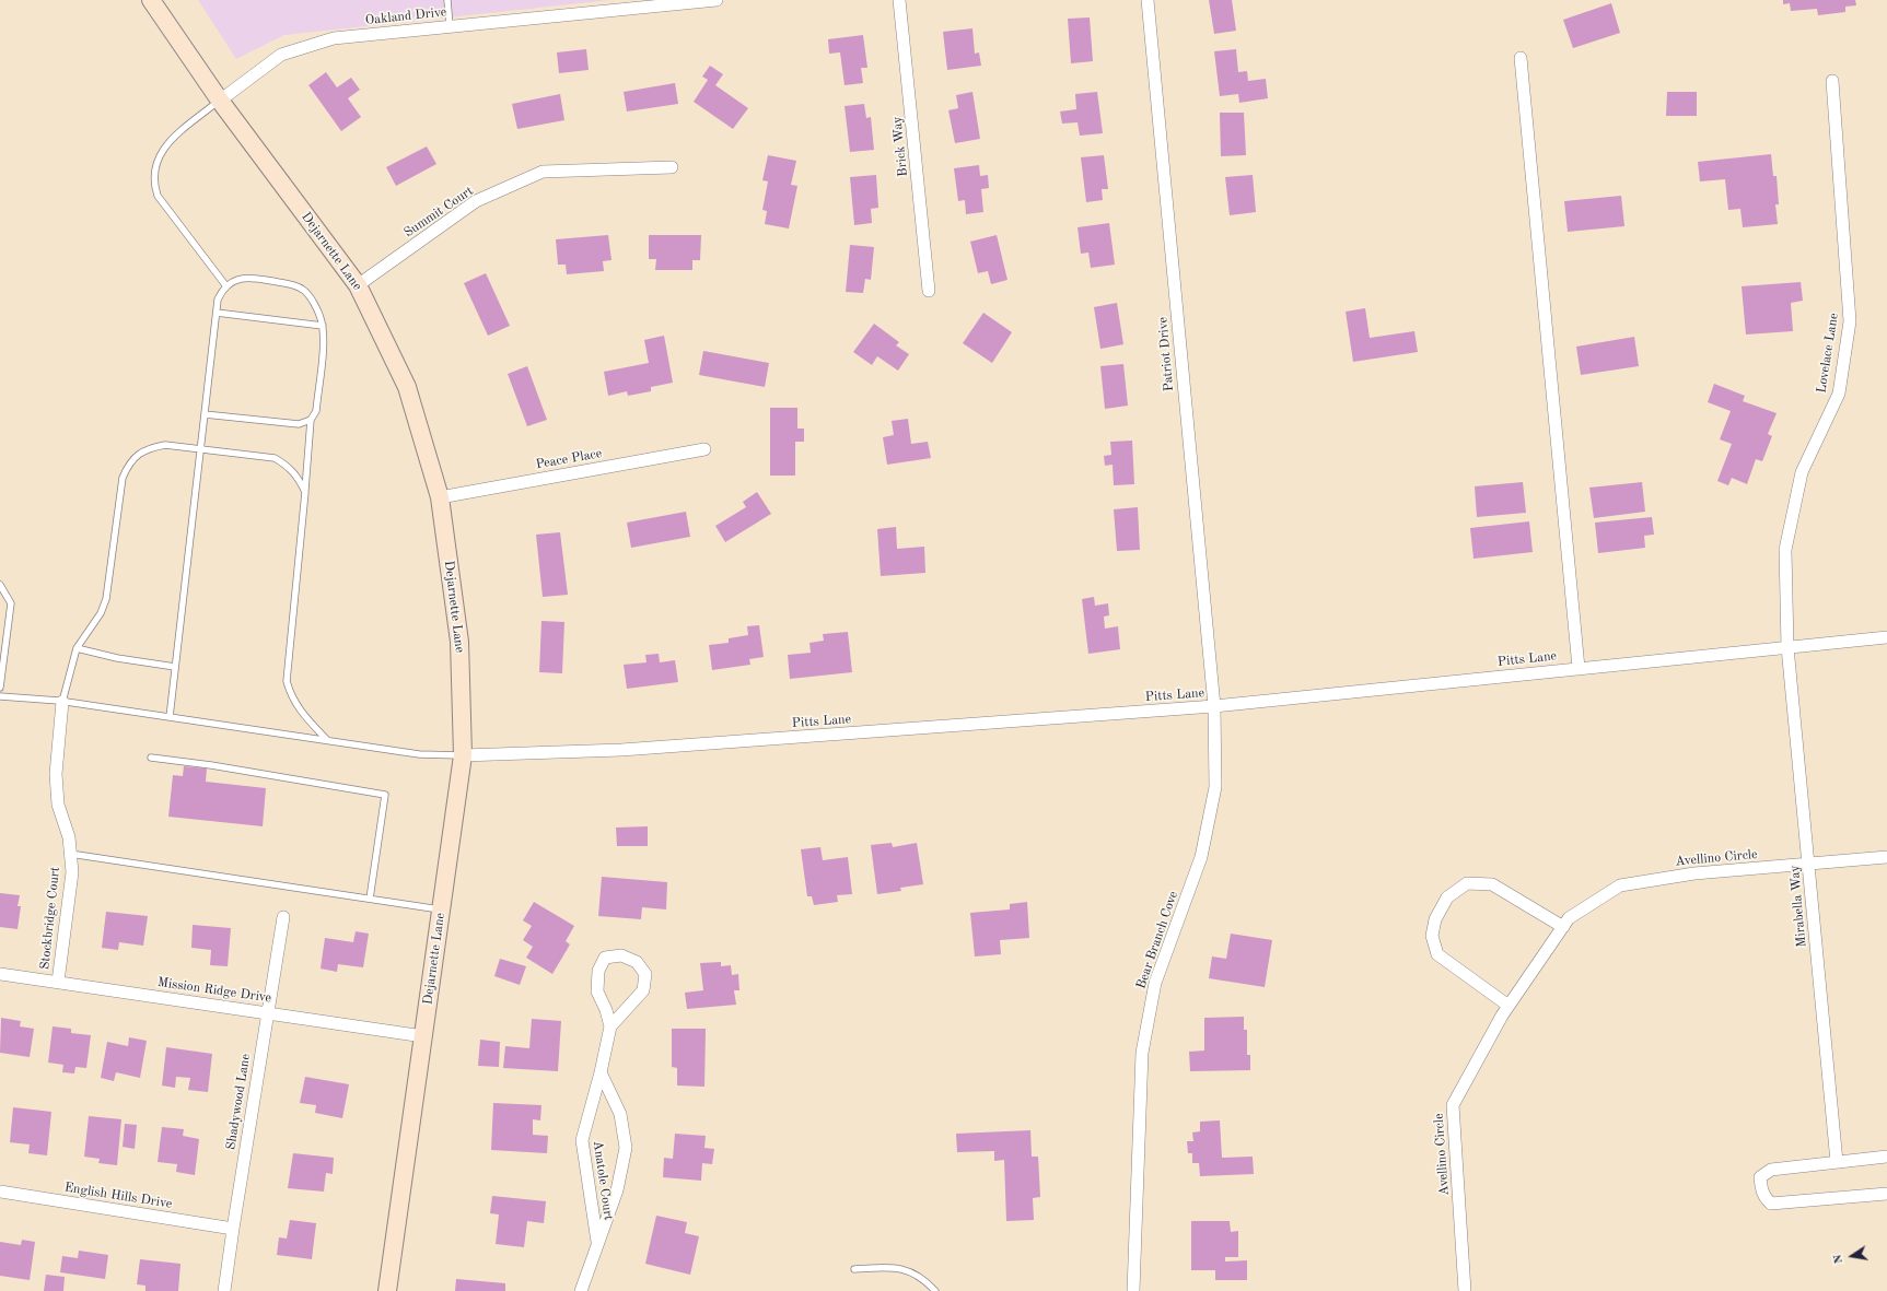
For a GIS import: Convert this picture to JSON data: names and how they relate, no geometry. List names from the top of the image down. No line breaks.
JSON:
{"streets":{"main road":["Dejarnette Lane"],"street":["Oakland Drive","Brick Way","Summit Court","Lovelace Lane","Patriot Drive","Peace Place","Pitts Lane","Avellino Circle","Mirabella Way","Stockbridge Court","Bear Branch Cove","Mission Ridge Drive","Shadywood Lane","Anatole Court","English Hills Drive"]},"crossings":[["Oakland Drive","Dejarnette Lane"],["Summit Court","Dejarnette Lane"],["Dejarnette Lane","Peace Place"],["Dejarnette Lane","Pitts Lane"],["Dejarnette Lane","Mission Ridge Drive"],["Lovelace Lane","Pitts Lane"],["Lovelace Lane","Mirabella Way"],["Patriot Drive","Pitts Lane"],["Patriot Drive","Bear Branch Cove"],["Pitts Lane","Mirabella Way"],["Pitts Lane","Bear Branch Cove"],["Avellino Circle","Mirabella Way"],["Stockbridge Court","Mission Ridge Drive"],["Mission Ridge Drive","Shadywood Lane"],["Shadywood Lane","English Hills Drive"]],"north":"left"}
